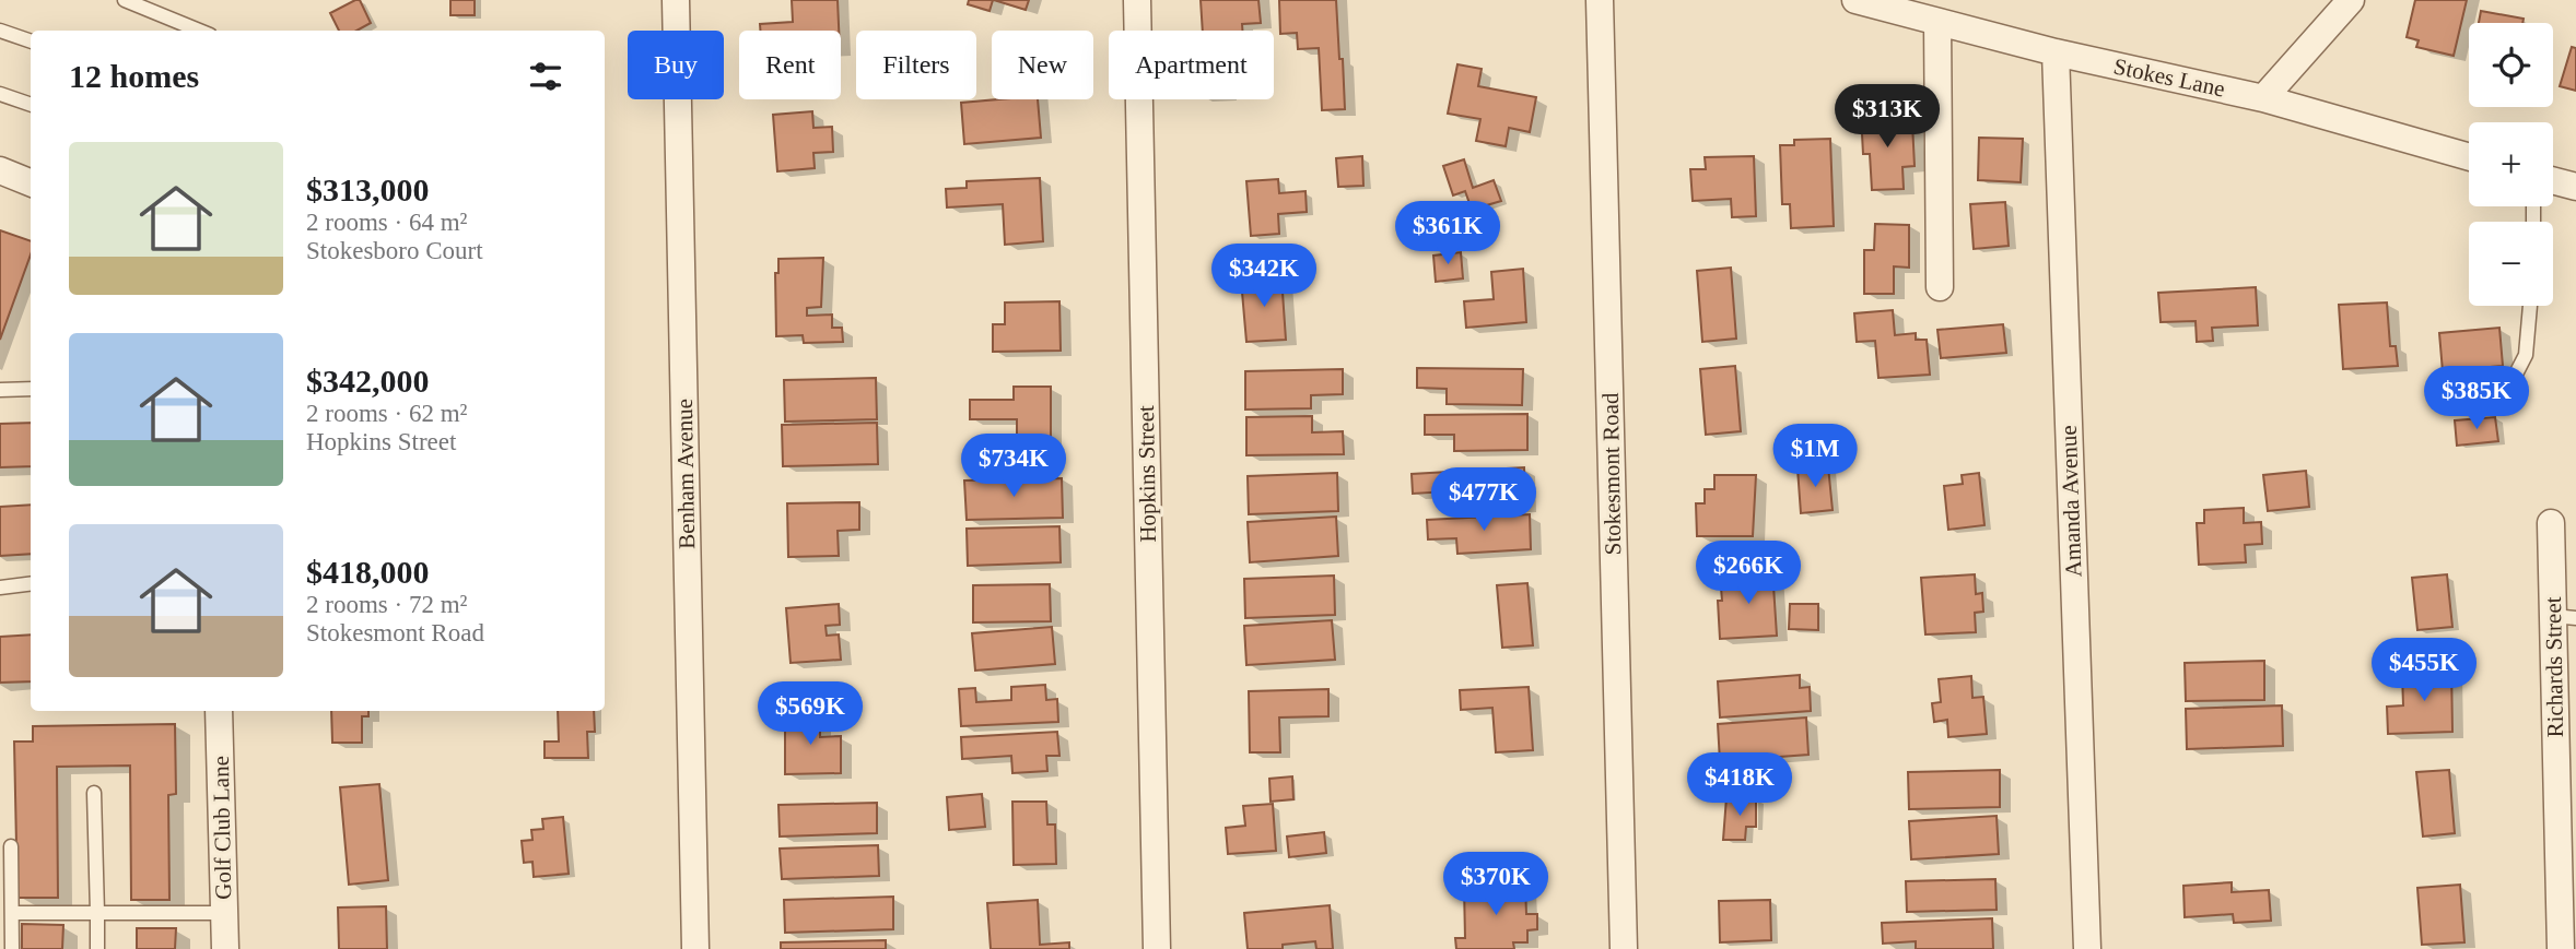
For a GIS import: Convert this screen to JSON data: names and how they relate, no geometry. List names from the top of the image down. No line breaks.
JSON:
{"streets":{"street":["Stokes Lane","Benham Avenue","Hopkins Street","Stokesmont Road","Amanda Avenue","Richards Street","Golf Club Lane"]},"crossings":[["Stokes Lane","Amanda Avenue"]],"page":{"map_buttons":["+","−"],"chip":["Buy","Rent","Filters","New","Apartment"],"heading":"12 homes","price":["$313K","$361K","$342K","$385K","$1M","$734K","$477K","$266K","$455K","$569K","$418K","$370K"],"list":[{"name":"$313,000","note":"2 rooms · 64 m² · Stokesboro Court"},{"name":"$342,000","note":"2 rooms · 62 m² · Hopkins Street"},{"name":"$418,000","note":"2 rooms · 72 m² · Stokesmont Road"}]}}
